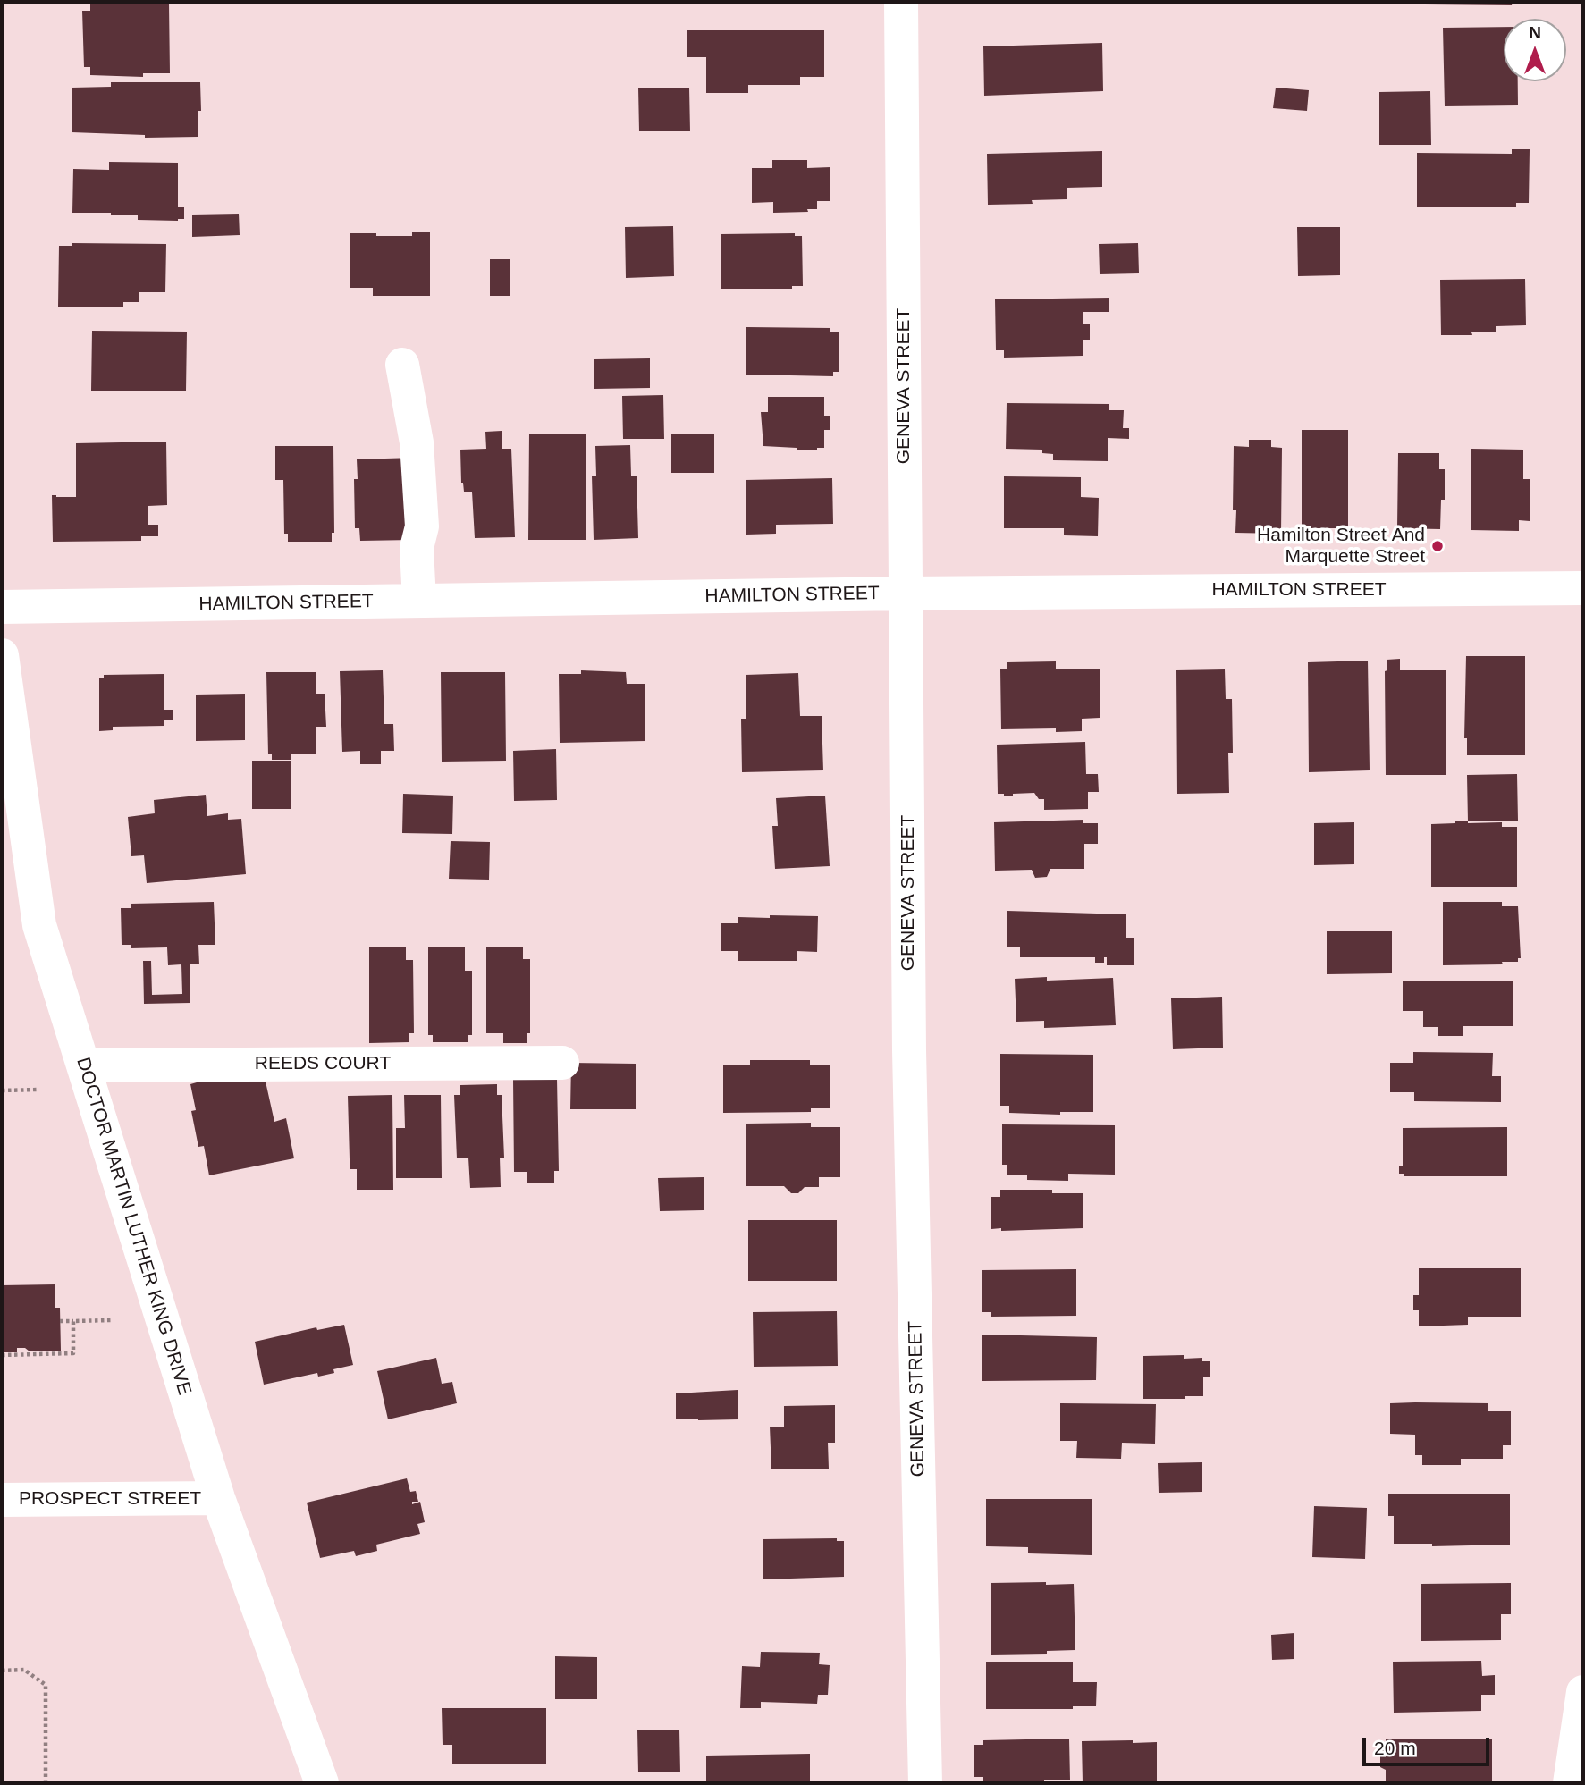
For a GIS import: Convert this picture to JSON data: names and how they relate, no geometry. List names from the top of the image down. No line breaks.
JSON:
{"streets":{"street":["GENEVA STREET","HAMILTON STREET","REEDS COURT","DOCTOR MARTIN LUTHER KING DRIVE","PROSPECT STREET"]},"crossings":[["GENEVA STREET","HAMILTON STREET"],["REEDS COURT","DOCTOR MARTIN LUTHER KING DRIVE"],["DOCTOR MARTIN LUTHER KING DRIVE","PROSPECT STREET"]],"places":["Hamilton Street And Marquette Street"],"scale_bar":"20 m","north":"top"}
